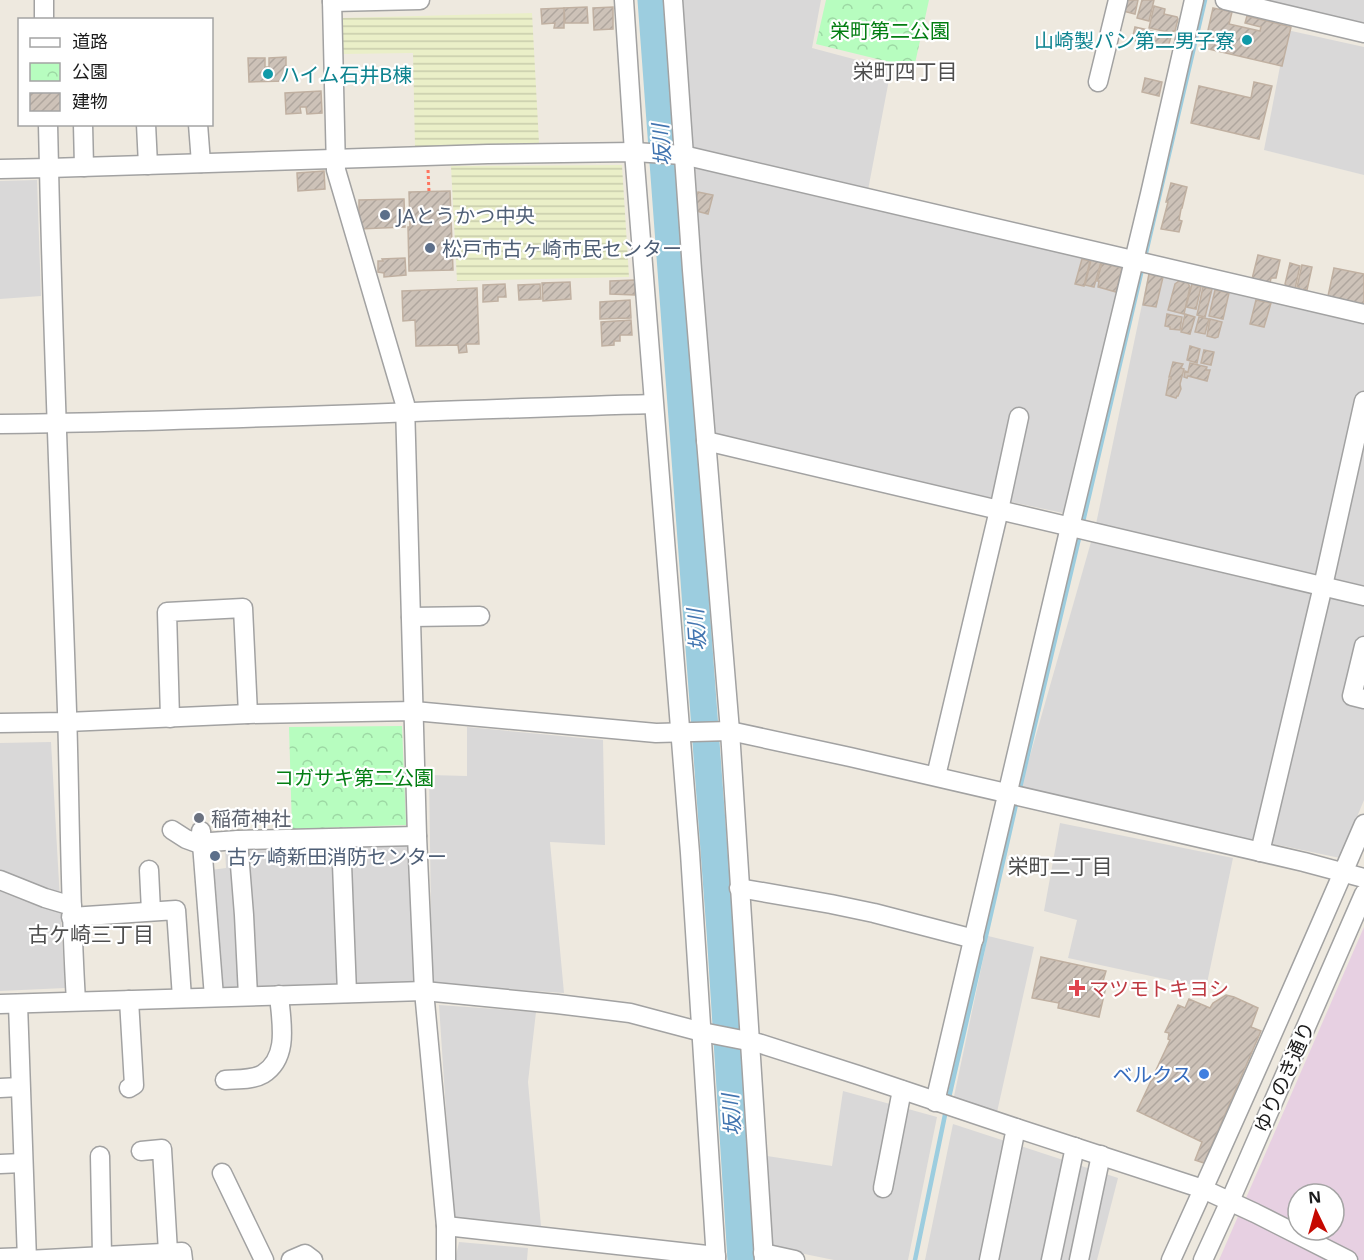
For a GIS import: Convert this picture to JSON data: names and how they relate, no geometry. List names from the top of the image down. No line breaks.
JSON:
{"streets":{"street":["ゆりのき通り"]},"districts":["栄町四丁目","栄町二丁目","古ケ崎三丁目"],"water":["坂川"],"parks":["栄町第二公園","コガサキ第二公園"],"places":{"other":["山崎製パン第二男子寮","ハイム石井B棟","JAとうかつ中央","松戸市古ヶ崎市民センター","稲荷神社","古ヶ崎新田消防センター","ベルクス"],"health":["マツモトキヨシ"]},"legend":["道路","公園","建物"],"north":"top"}
